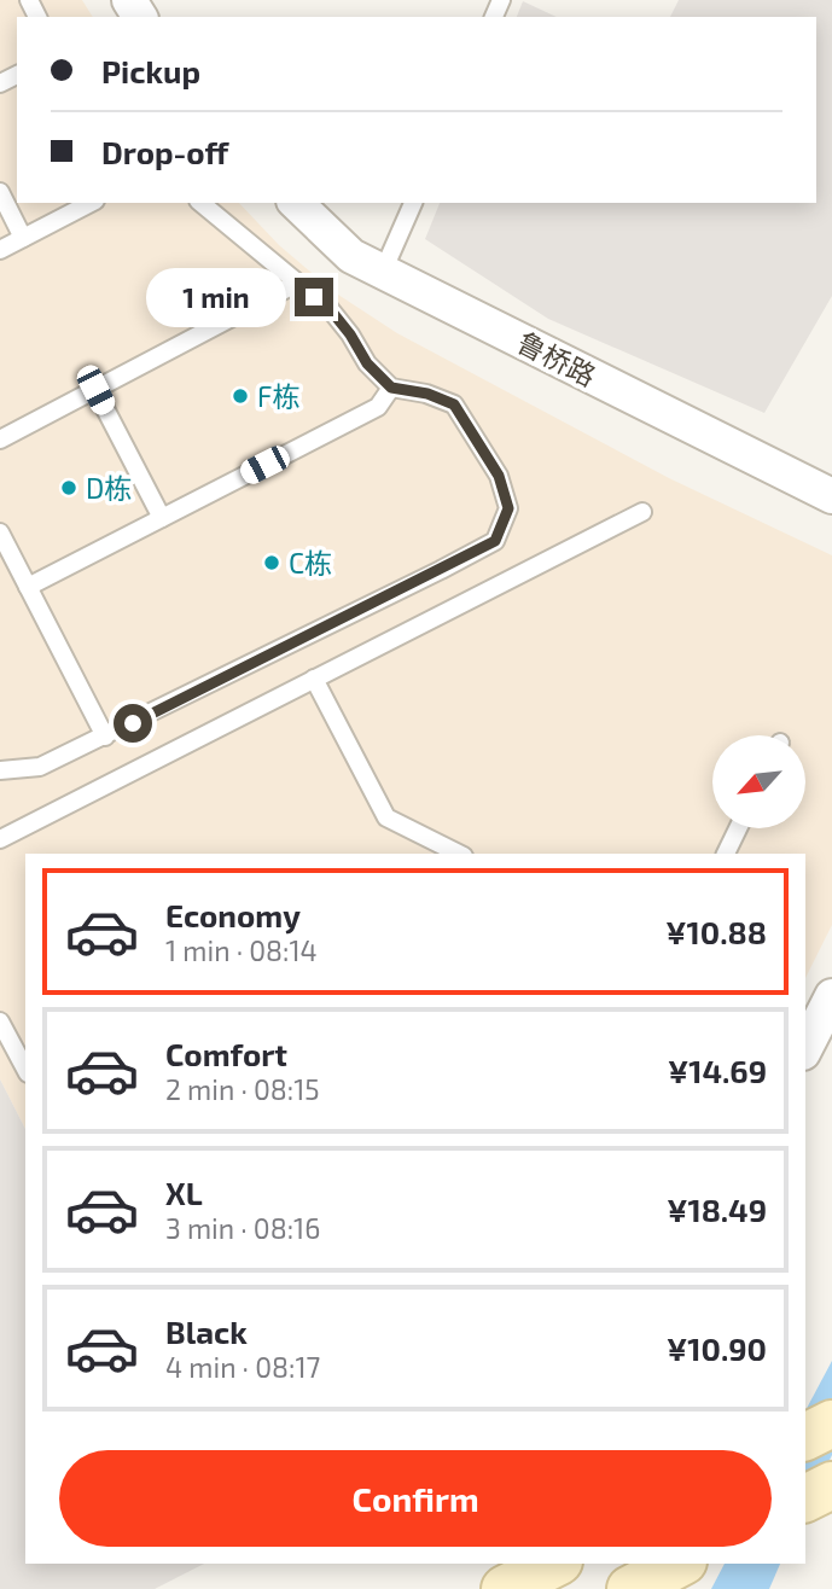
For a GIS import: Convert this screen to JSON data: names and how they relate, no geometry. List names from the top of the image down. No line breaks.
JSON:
{"streets":{"street":["鲁桥路"]},"places":["F栋","D栋","C栋"],"north":"bottom left","page":{"banner":["Pickup","Drop-off"],"bubble":"1 min","list":[{"name":"Economy","note":"1 min · 08:14","value":"¥10.88"},{"name":"Comfort","note":"2 min · 08:15","value":"¥14.69"},{"name":"XL","note":"3 min · 08:16","value":"¥18.49"},{"name":"Black","note":"4 min · 08:17","value":"¥10.90"}],"buttons":"Confirm"}}
